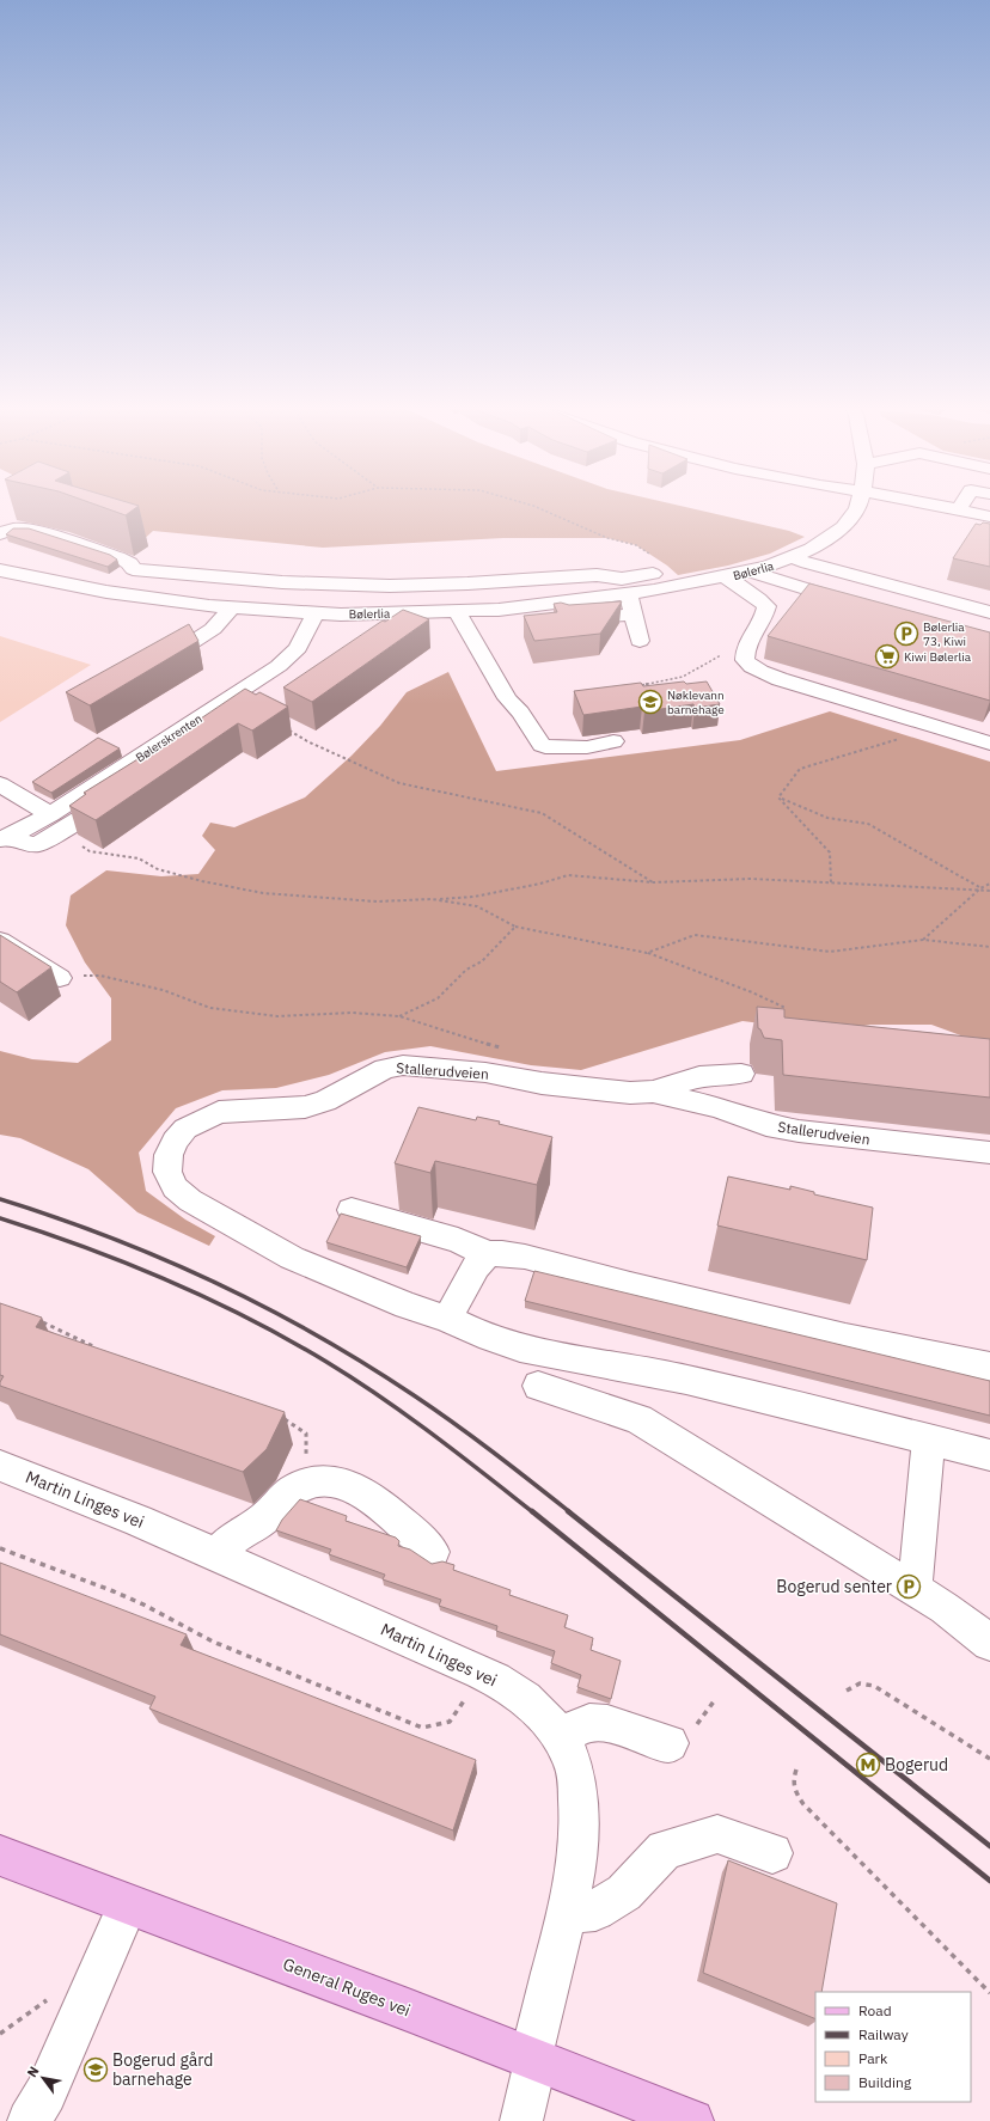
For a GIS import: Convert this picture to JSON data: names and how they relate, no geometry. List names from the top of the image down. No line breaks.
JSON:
{"streets":{"main road":["General Ruges vei"],"street":["Bølerlia","Bølerskrenten","Stallerudveien","Martin Linges vei"]},"crossings":[["Bølerlia","Bølerskrenten"],["Martin Linges vei","General Ruges vei"]],"places":{"parking":["Bølerlia 73, Kiwi","Bogerud senter"],"supermarket":["Kiwi Bølerlia"],"school or university":["Nøklevann barnehage","Bogerud gård barnehage"],"metro station":["Bogerud"]},"legend":["Road","Railway","Park","Building"],"north":"top left"}
